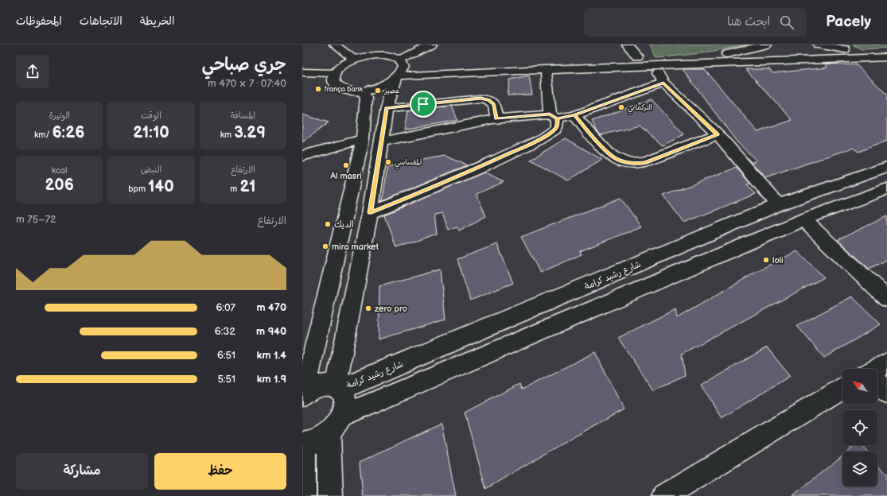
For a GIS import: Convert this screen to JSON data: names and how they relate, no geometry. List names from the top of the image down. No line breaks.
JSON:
{"streets":{"main road":["شارع رشيد كرامة"]},"places":["frança bank","عصير","التركماني","المقساسي","Al masri","الديك","mira market","loli","zero pro"],"north":"top left","page":{"header":"Pacely","search":"ابحث هنا","nav":["الخريطة","الاتجاهات","المحفوظات"],"heading":["جري صباحي","07:40 · 7 × 470 m"],"stats":[["المسافة","3.29 km"],["الوقت","21:10"],["الوتيرة","6:26 /km"],["الارتفاع","21 m"],["النبض","140 bpm"],["kcal","206"]],"chart":["الارتفاع","72–75 m"],"list":[{"name":"470 m","note":"6:07"},{"name":"940 m","note":"6:32"},{"name":"1.4 km","note":"6:51"},{"name":"1.9 km","note":"5:51"}],"buttons":["حفظ","مشاركة"]}}
